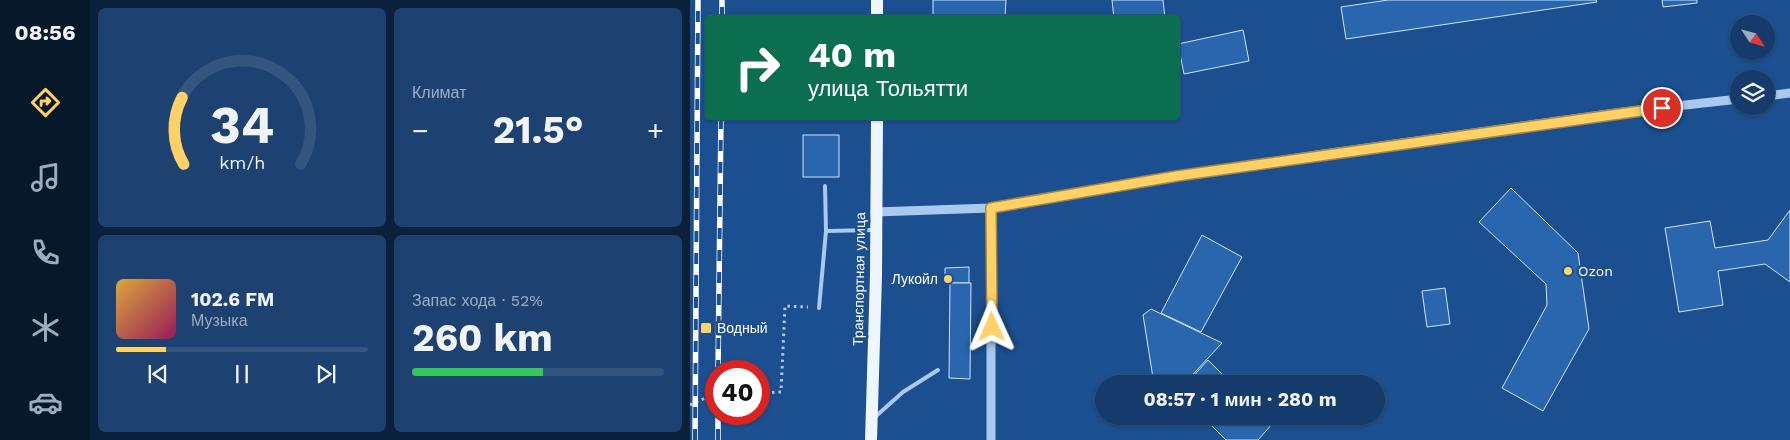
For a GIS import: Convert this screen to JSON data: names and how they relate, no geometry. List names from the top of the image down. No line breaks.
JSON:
{"streets":{"main road":["Транспортная улица"]},"places":{"other":["Ozon","Лукойл"],"transit":["Водный"]},"north":"bottom right","page":{"tabs":"08:56","tile":["Климат",["Запас хода · 52%","260 km"]],"turn":["40 m","улица Тольятти"],"heat":["−","21.5°","+"],"song":["102.6 FM","Музыка"],"limit":"40","trip":"08:57 · 1 мин · 280 m","gauge":["34","km/h"]}}
